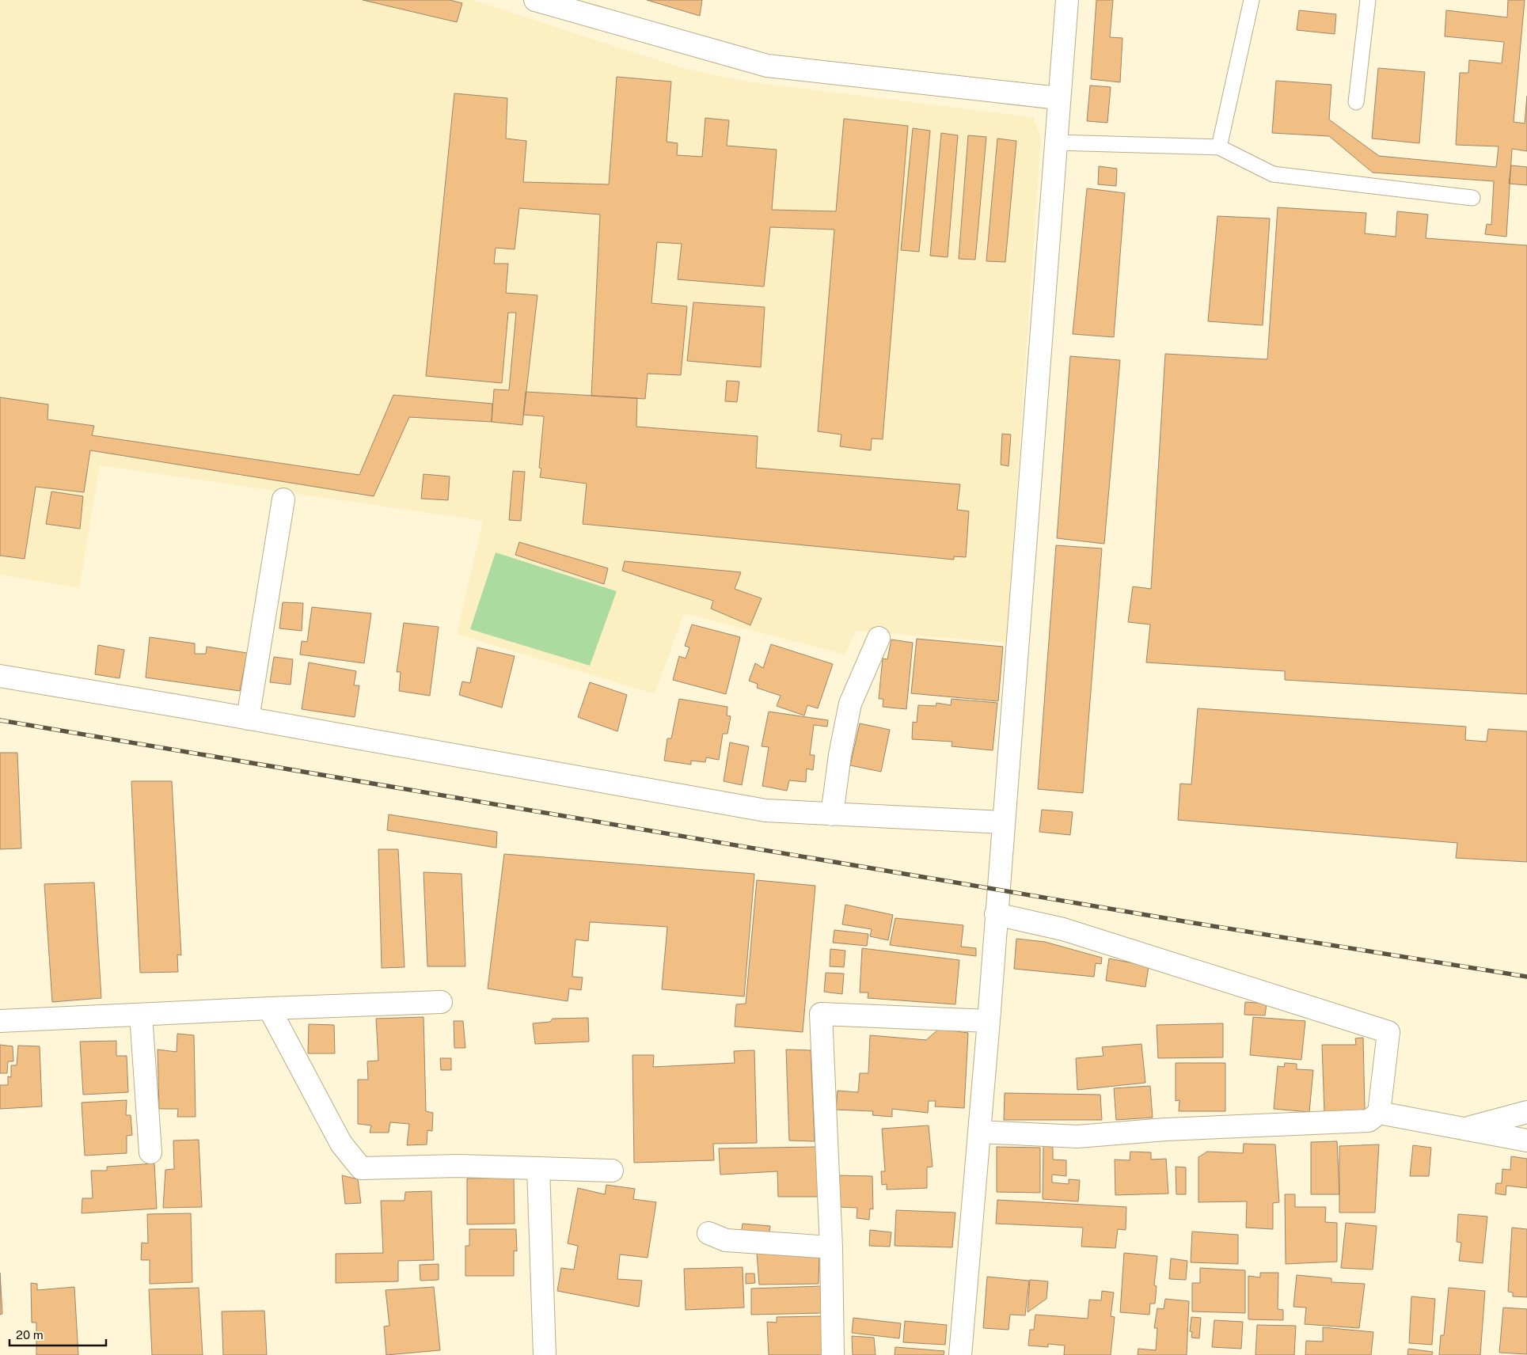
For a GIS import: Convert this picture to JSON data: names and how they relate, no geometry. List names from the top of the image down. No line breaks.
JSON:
{"scale_bar":"20 m"}
